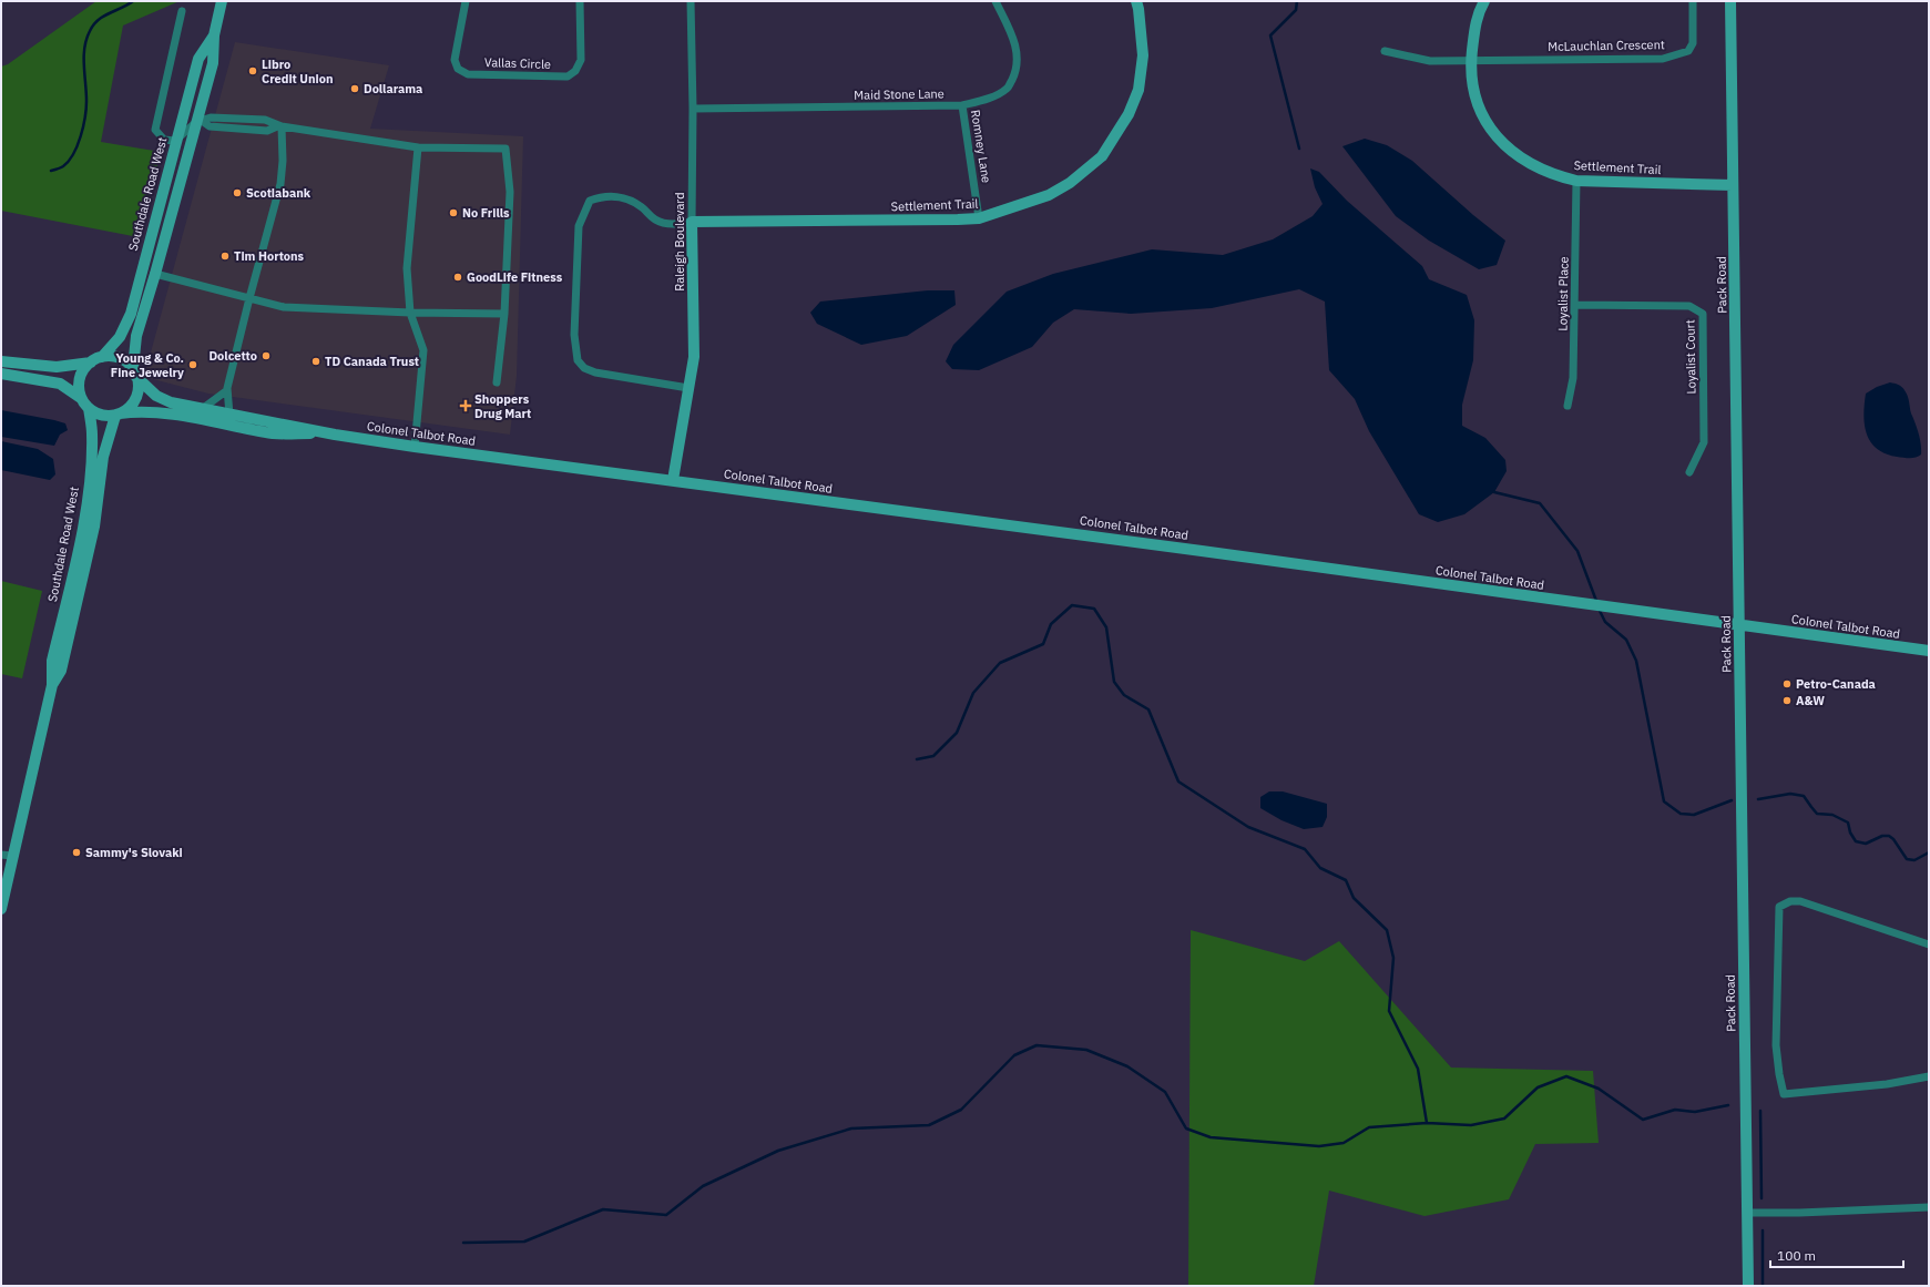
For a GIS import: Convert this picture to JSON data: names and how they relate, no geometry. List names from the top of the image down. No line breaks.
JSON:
{"streets":{"main road":["Settlement Trail","Southdale Road West","Raleigh Boulevard","Pack Road","Colonel Talbot Road"],"street":["McLauchlan Crescent","Vallas Circle","Maid Stone Lane","Romney Lane","Loyalist Place","Loyalist Court"]},"crossings":[["McLauchlan Crescent","Settlement Trail"],["Maid Stone Lane","Romney Lane"],["Maid Stone Lane","Raleigh Boulevard"],["Romney Lane","Settlement Trail"],["Settlement Trail","Raleigh Boulevard"],["Settlement Trail","Pack Road"],["Settlement Trail","Loyalist Place"],["Southdale Road West","Colonel Talbot Road"],["Raleigh Boulevard","Colonel Talbot Road"],["Pack Road","Colonel Talbot Road"],["Loyalist Place","Loyalist Court"]],"places":{"other":["Libro Credit Union","Dollarama","Scotiabank","No Frills","Tim Hortons","GoodLife Fitness","Dolcetto","TD Canada Trust","Young & Co. Fine Jewelry","Petro-Canada","A&W","Sammy's Slovaki"],"health":["Shoppers Drug Mart"]},"scale_bar":"100 m"}
